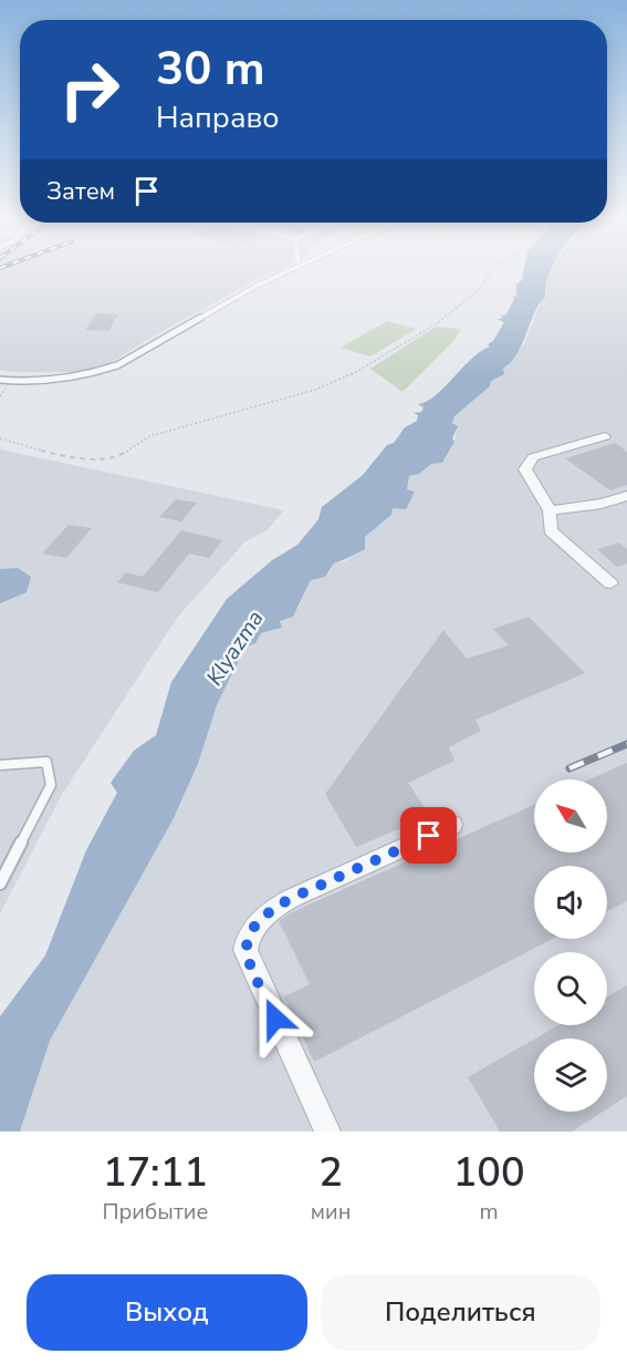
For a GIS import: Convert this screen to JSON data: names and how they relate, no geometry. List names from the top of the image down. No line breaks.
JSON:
{"water":["Klyazma"],"north":"top left","page":{"turn":["30 m","Направо"],"then":"Затем","eta":["17:11","Прибытие","2","мин","100","m"],"buttons":["Выход","Поделиться"]}}
